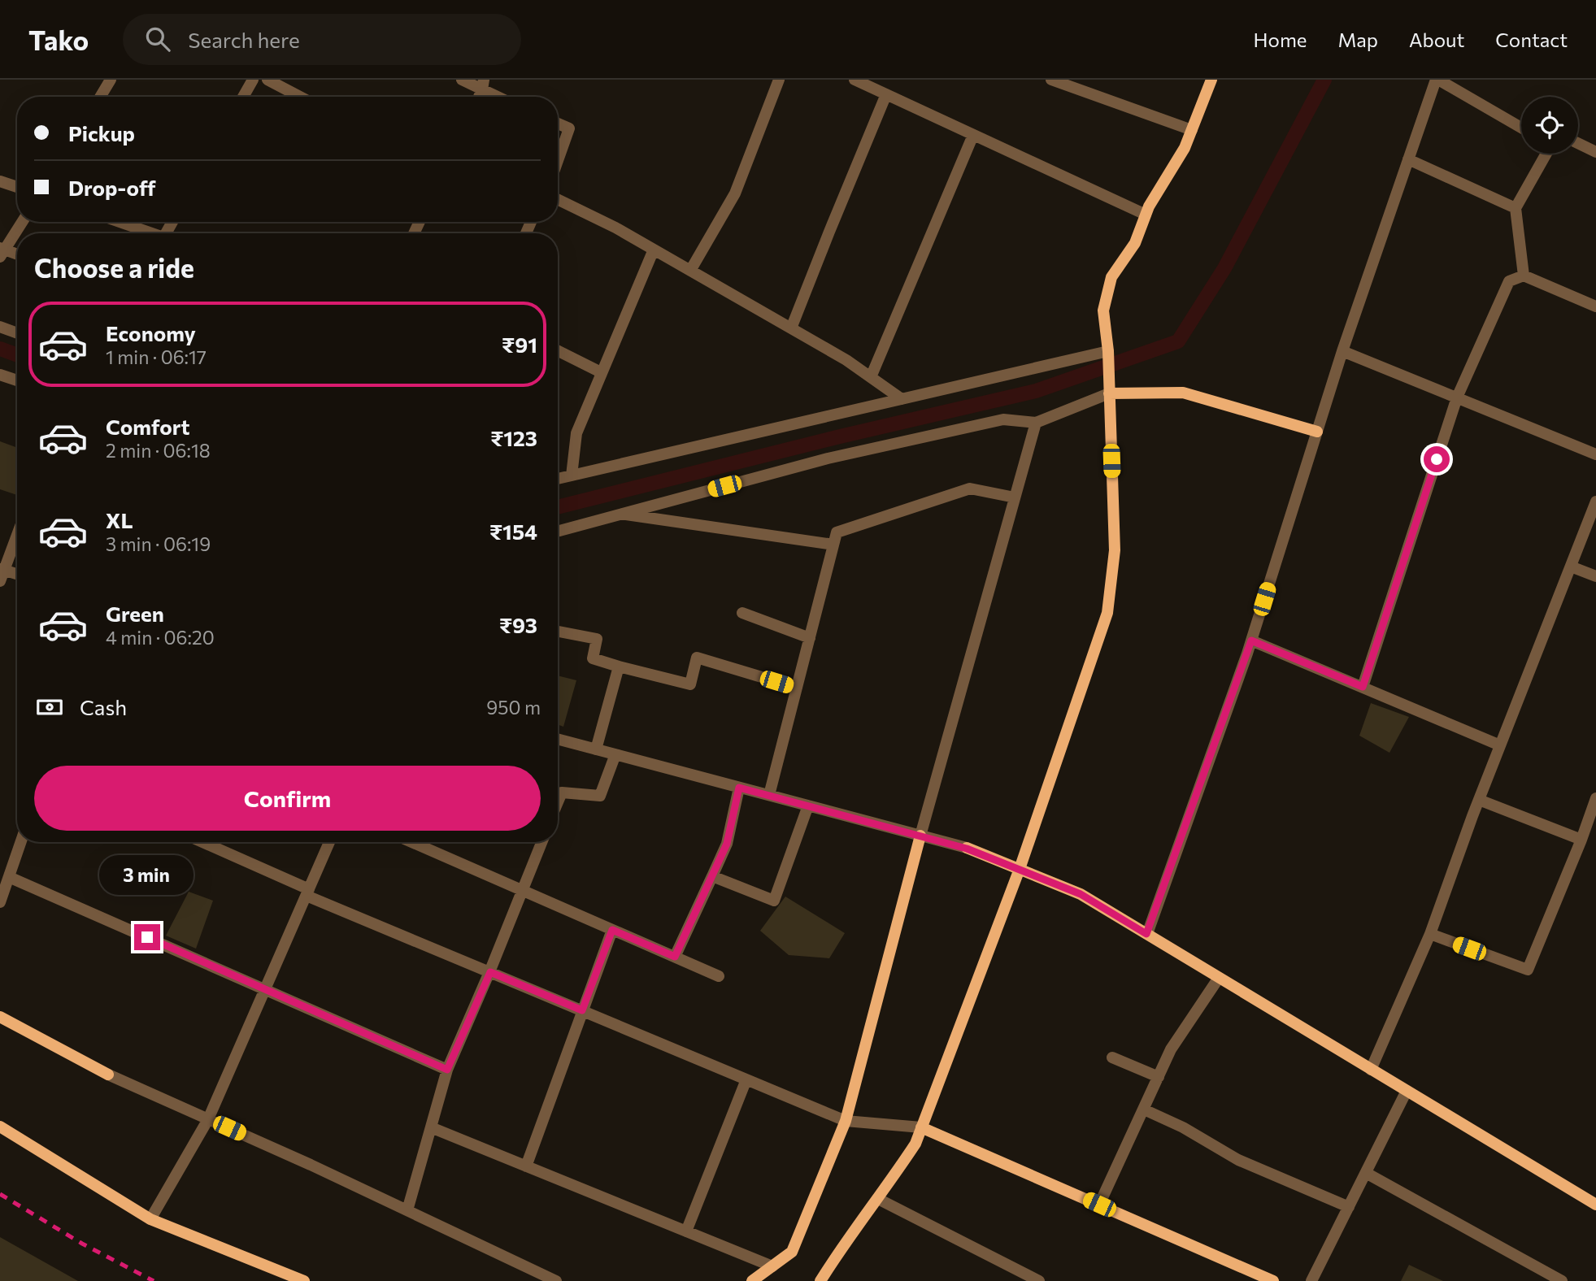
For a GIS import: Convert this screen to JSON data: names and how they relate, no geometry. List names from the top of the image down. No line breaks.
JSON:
{"page":{"header":"Tako","search":"Search here","nav":["Home","Map","About","Contact"],"banner":["Pickup","Drop-off"],"heading":"Choose a ride","list":[{"name":"Economy","note":"1 min · 06:17","value":"₹91"},{"name":"Comfort","note":"2 min · 06:18","value":"₹123"},{"name":"XL","note":"3 min · 06:19","value":"₹154"},{"name":"Green","note":"4 min · 06:20","value":"₹93"}],"pay":["Cash","950 m"],"buttons":"Confirm","bubble":"3 min"}}
